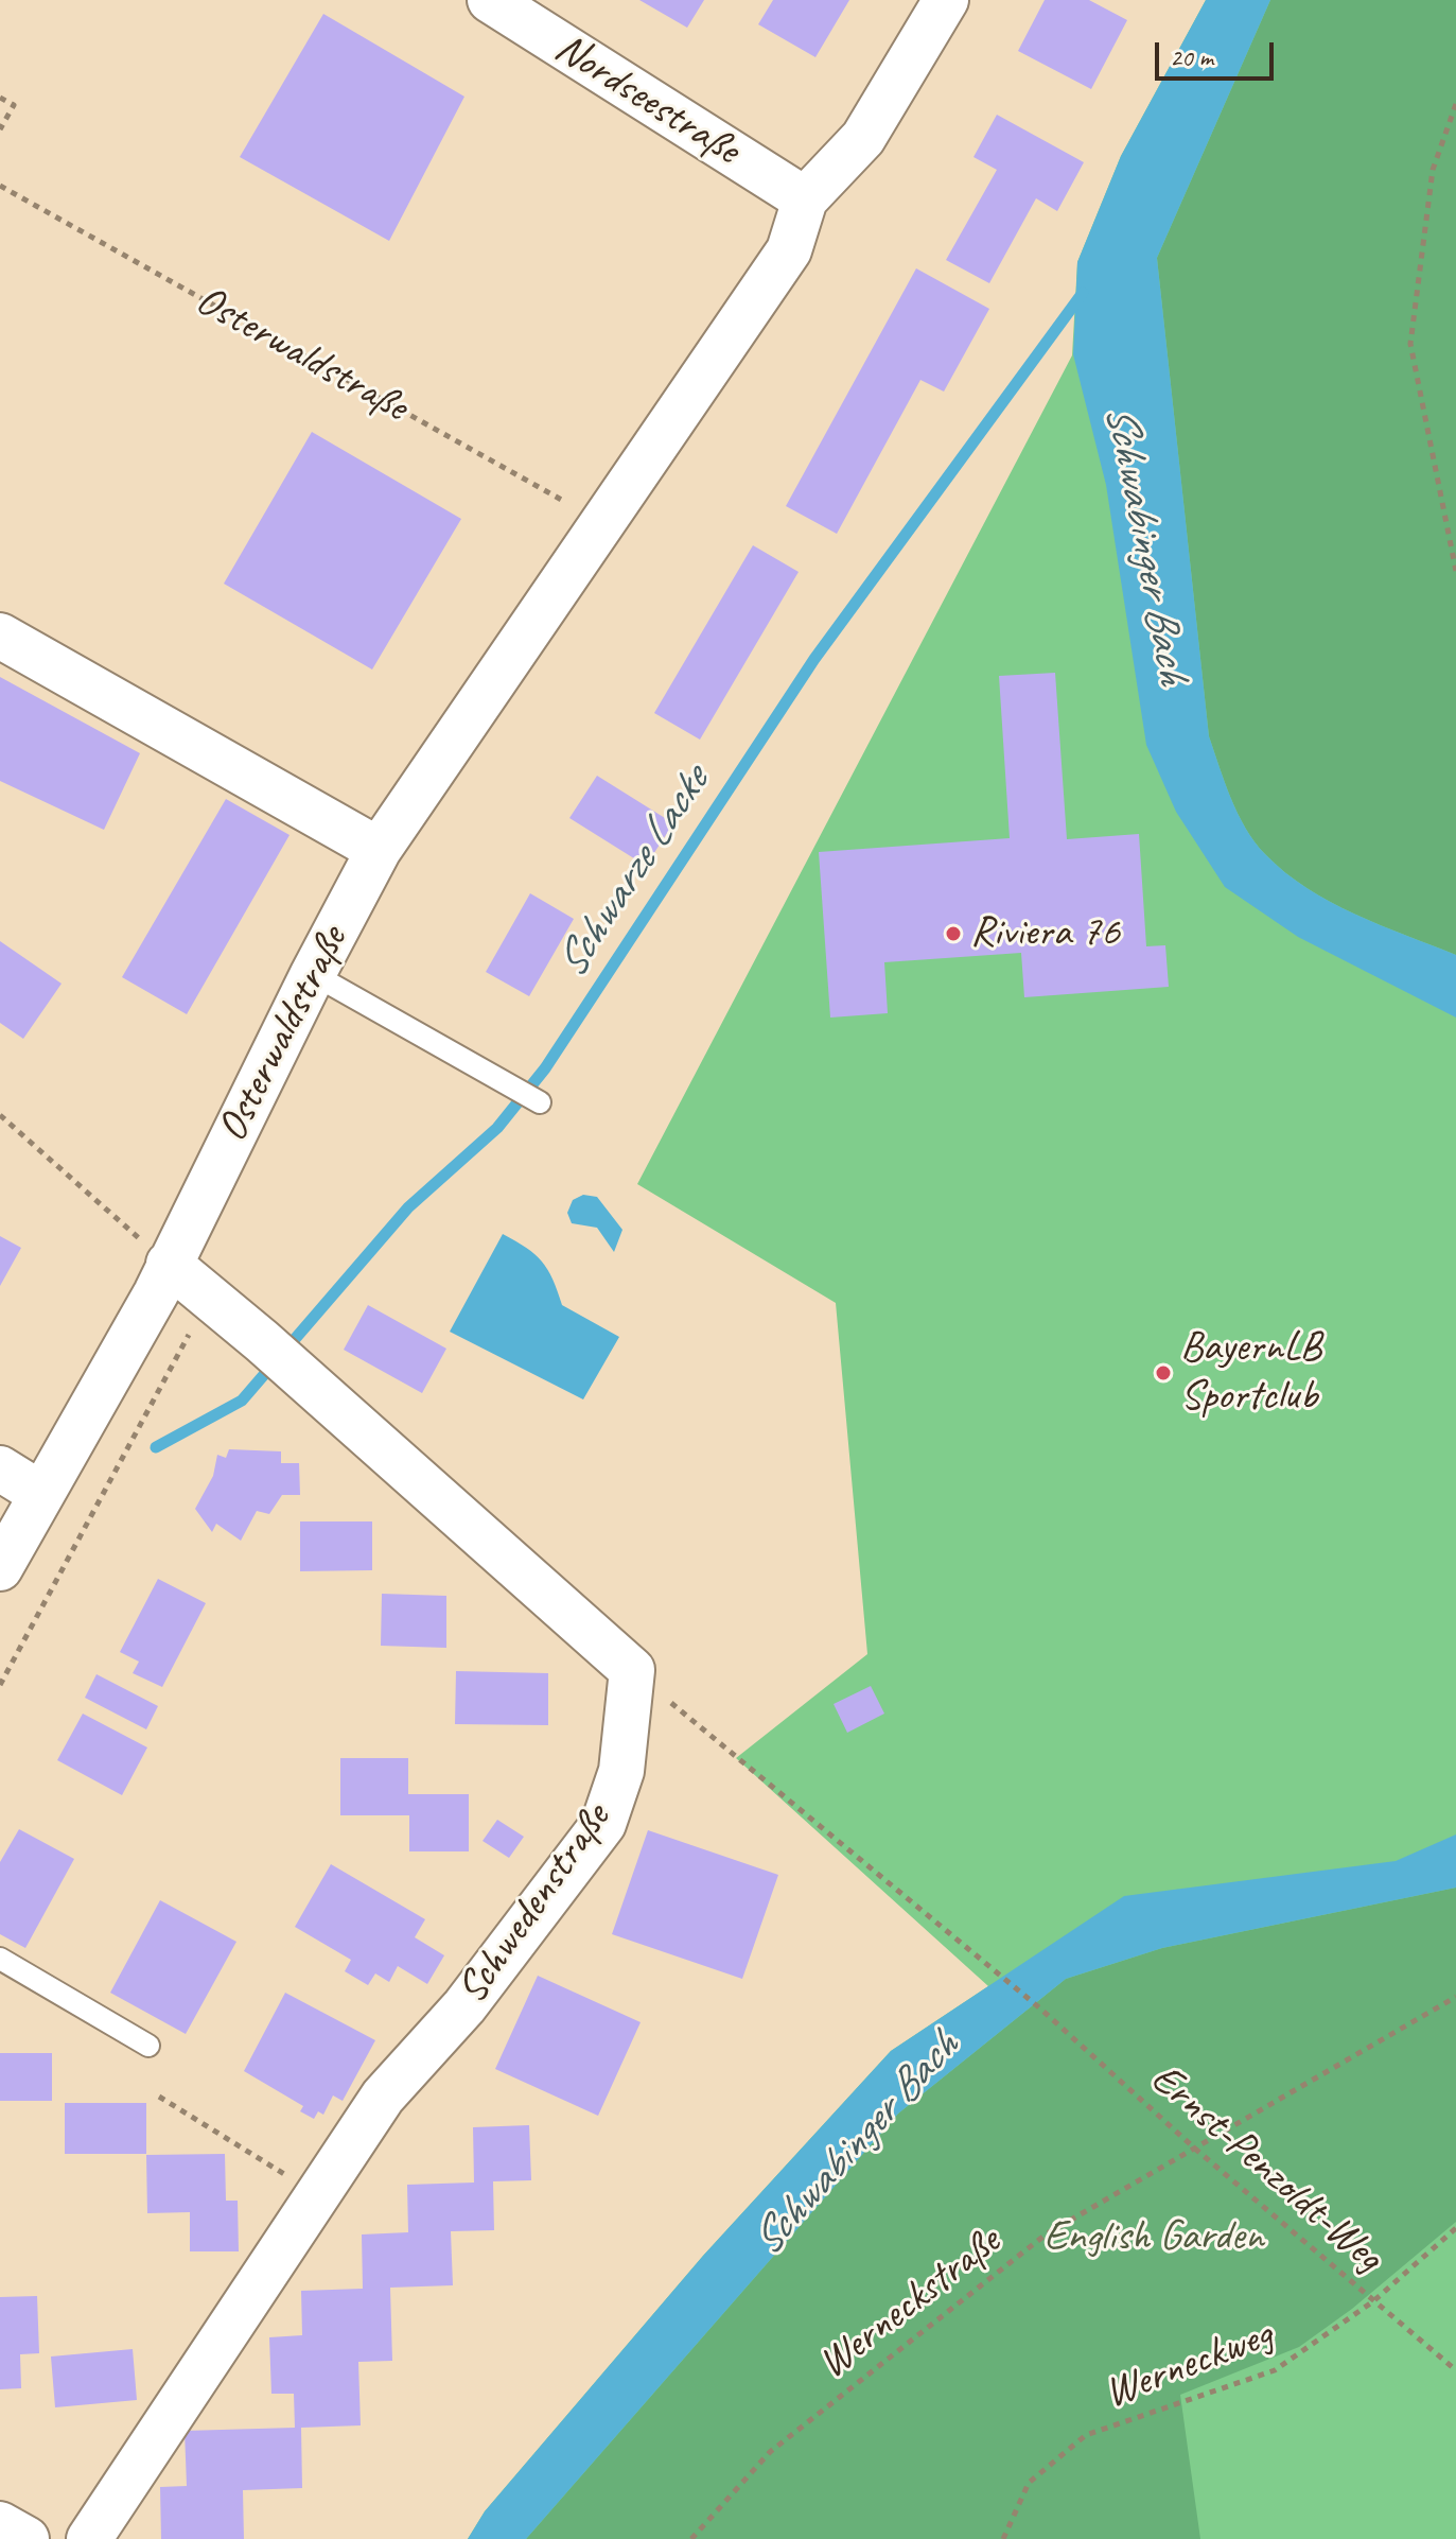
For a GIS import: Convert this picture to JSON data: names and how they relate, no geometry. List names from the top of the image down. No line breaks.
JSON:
{"streets":{"street":["Nordseestraße","Osterwaldstraße","Schwedenstraße"],"path":["Ernst-Penzoldt-Weg","Werneckstraße","Werneckweg"]},"crossings":[["Nordseestraße","Osterwaldstraße"],["Schwedenstraße","Ernst-Penzoldt-Weg"],["Ernst-Penzoldt-Weg","Werneckstraße"],["Ernst-Penzoldt-Weg","Werneckweg"]],"water":["Schwabinger Bach","Schwarze Lacke"],"parks":["English Garden"],"places":["Riviera 76","BayernLB Sportclub"],"scale_bar":"20 m"}
